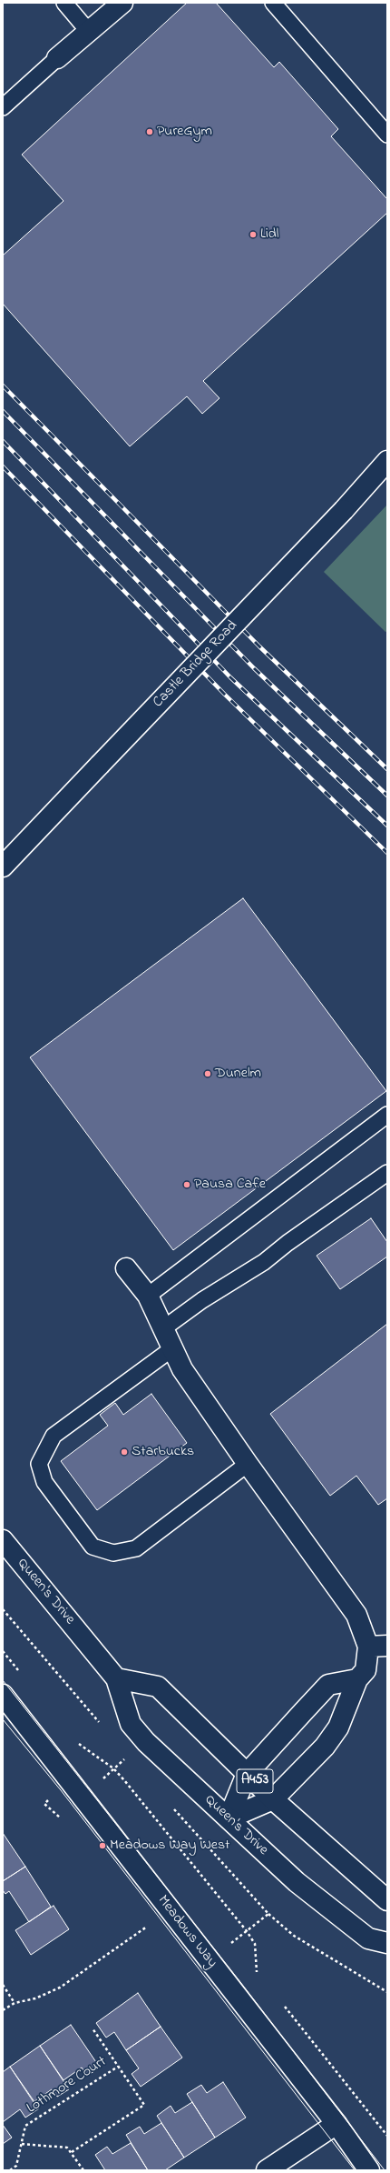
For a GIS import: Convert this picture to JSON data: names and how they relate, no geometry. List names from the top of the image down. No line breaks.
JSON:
{"streets":{"street":["Castle Bridge Road","Queen's Drive","A453","Meadows Way"],"path":["Lothmore Court"]},"crossings":[["Queen's Drive","A453"]],"places":["PureGym","Lidl","Dunelm","Pausa Cafe","Starbucks","Meadows Way West"]}
